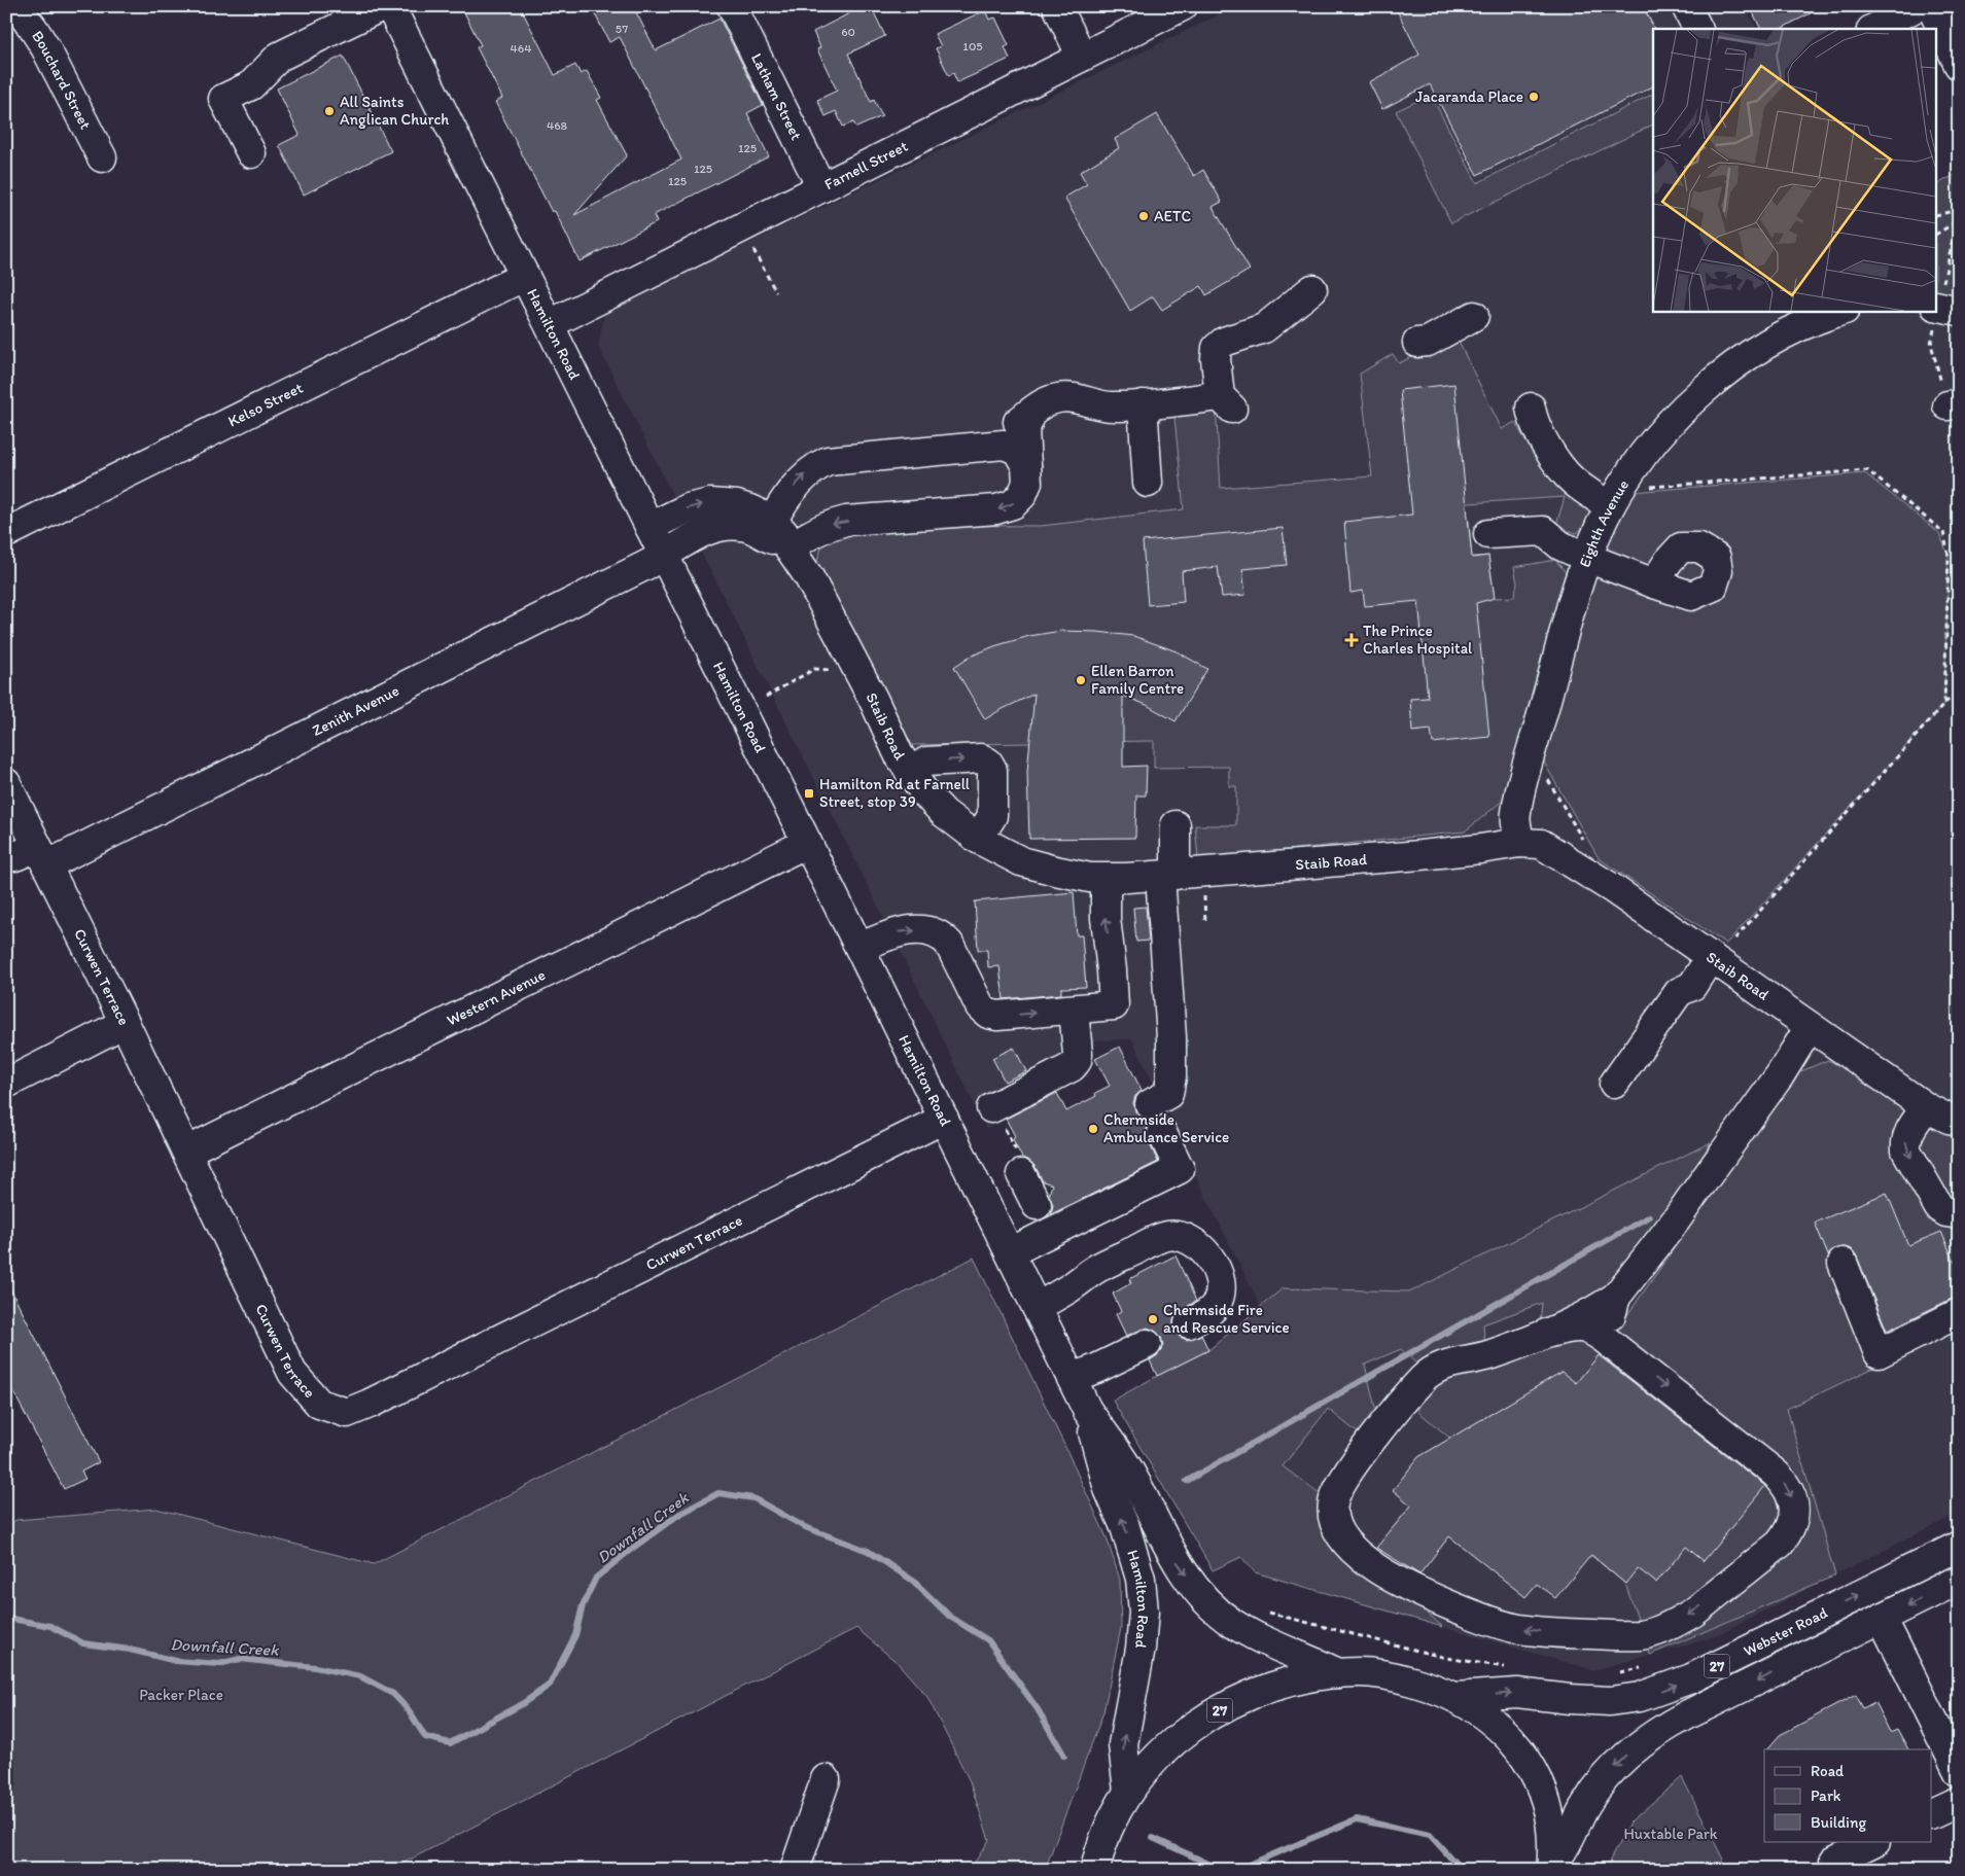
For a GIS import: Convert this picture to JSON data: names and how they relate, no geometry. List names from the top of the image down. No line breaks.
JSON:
{"streets":{"street":["Bouchard Street","Latham Street","Farnell Street","Hamilton Road","Kelso Street","Eighth Avenue","Zenith Avenue","Staib Road","Curwen Terrace","Western Avenue","Webster Road","27"]},"crossings":[["Latham Street","Farnell Street"],["Farnell Street","Hamilton Road"],["Hamilton Road","Kelso Street"],["Hamilton Road","Zenith Avenue"],["Hamilton Road","Staib Road"],["Hamilton Road","Curwen Terrace"],["Hamilton Road","Western Avenue"],["Hamilton Road","27"],["Eighth Avenue","Staib Road"],["Zenith Avenue","Staib Road"],["Zenith Avenue","Curwen Terrace"],["Curwen Terrace","Western Avenue"],["Webster Road","27"]],"water":["Downfall Creek"],"parks":["Packer Place","Huxtable Park"],"places":{"other":["Jacaranda Place","All Saints Anglican Church","AETC","Ellen Barron Family Centre","Chermside Ambulance Service","Chermside Fire and Rescue Service"],"health":["The Prince Charles Hospital"],"transit":["Hamilton Rd at Farnell Street, stop 39"]},"house_numbers":["57","60","105","464","468","125","125","125"],"legend":["Road","Park","Building"]}
